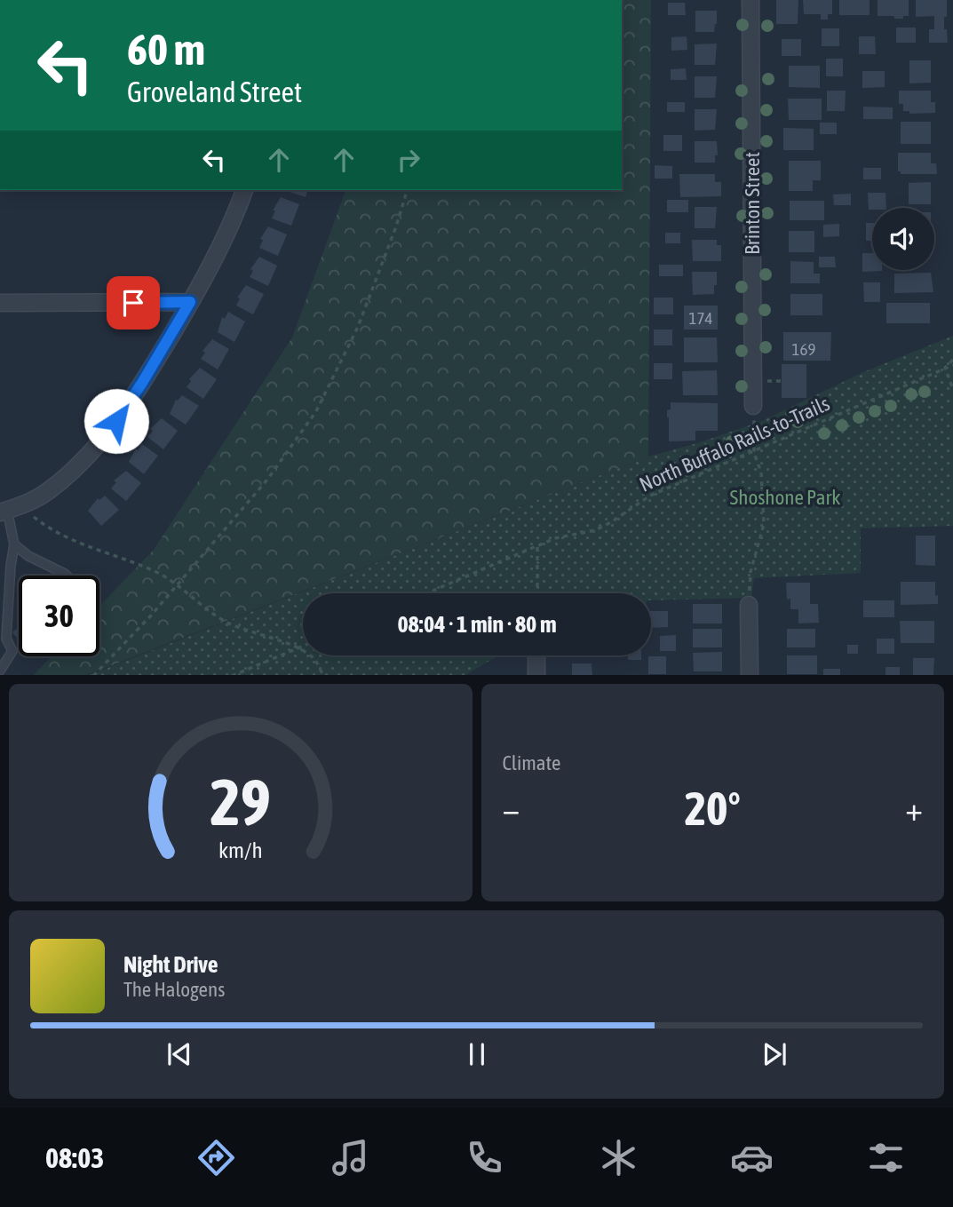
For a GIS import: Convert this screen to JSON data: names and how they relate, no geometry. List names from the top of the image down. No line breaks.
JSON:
{"streets":{"street":["Brinton Street"],"path":["North Buffalo Rails-to-Trails"]},"parks":["Shoshone Park"],"house_numbers":["174","169"],"page":{"turn":["60 m","Groveland Street"],"limit":"30","trip":"08:04 · 1 min · 80 m","tile":"Climate","heat":["−","20°","+"],"song":["Night Drive","The Halogens"],"tabs":"08:03","gauge":["29","km/h"]}}
